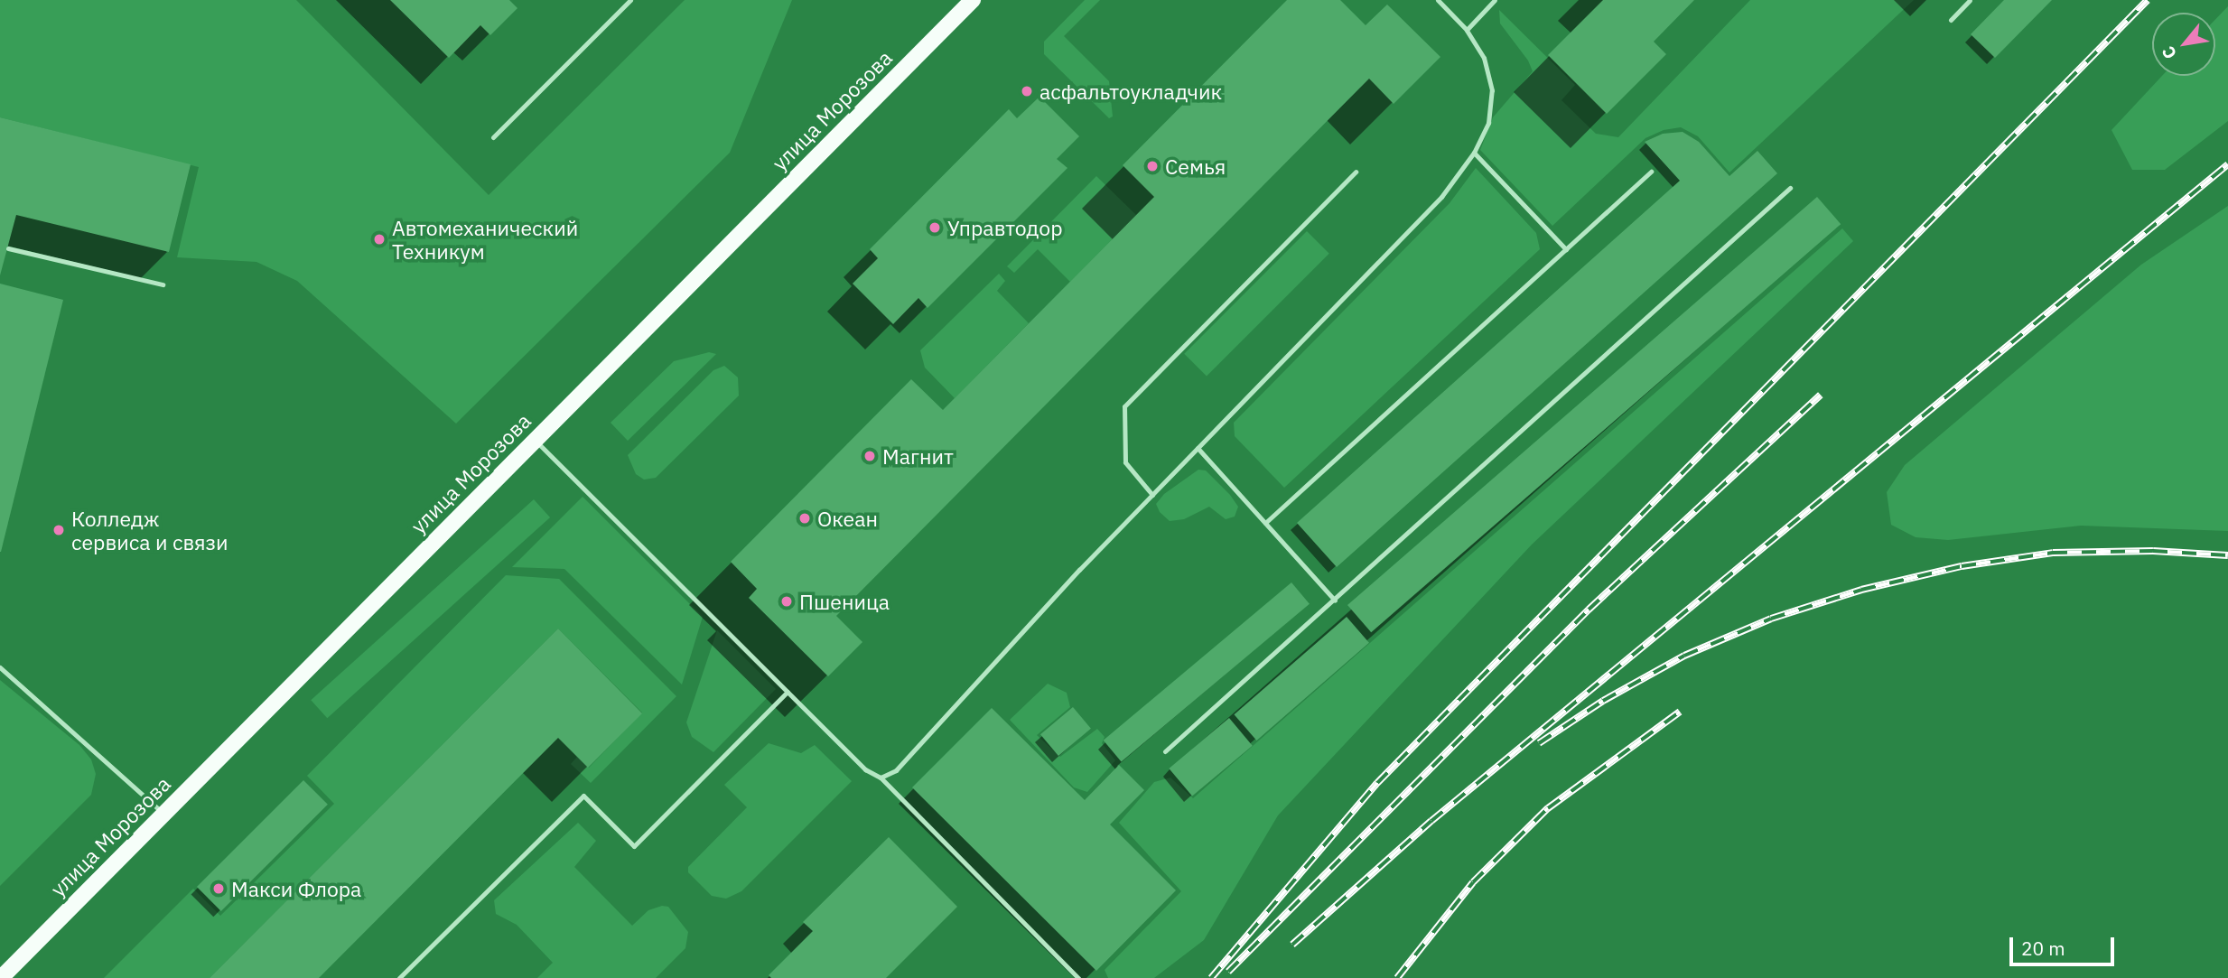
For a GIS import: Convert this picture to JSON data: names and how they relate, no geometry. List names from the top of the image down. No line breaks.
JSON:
{"streets":{"main road":["улица Морозова"]},"places":["асфальтоукладчик","Семья","Управтодор","Автомеханический Техникум","Магнит","Океан","Колледж сервиса и связи","Пшеница","Макси Флора"],"scale_bar":"20 m","north":"bottom left"}
